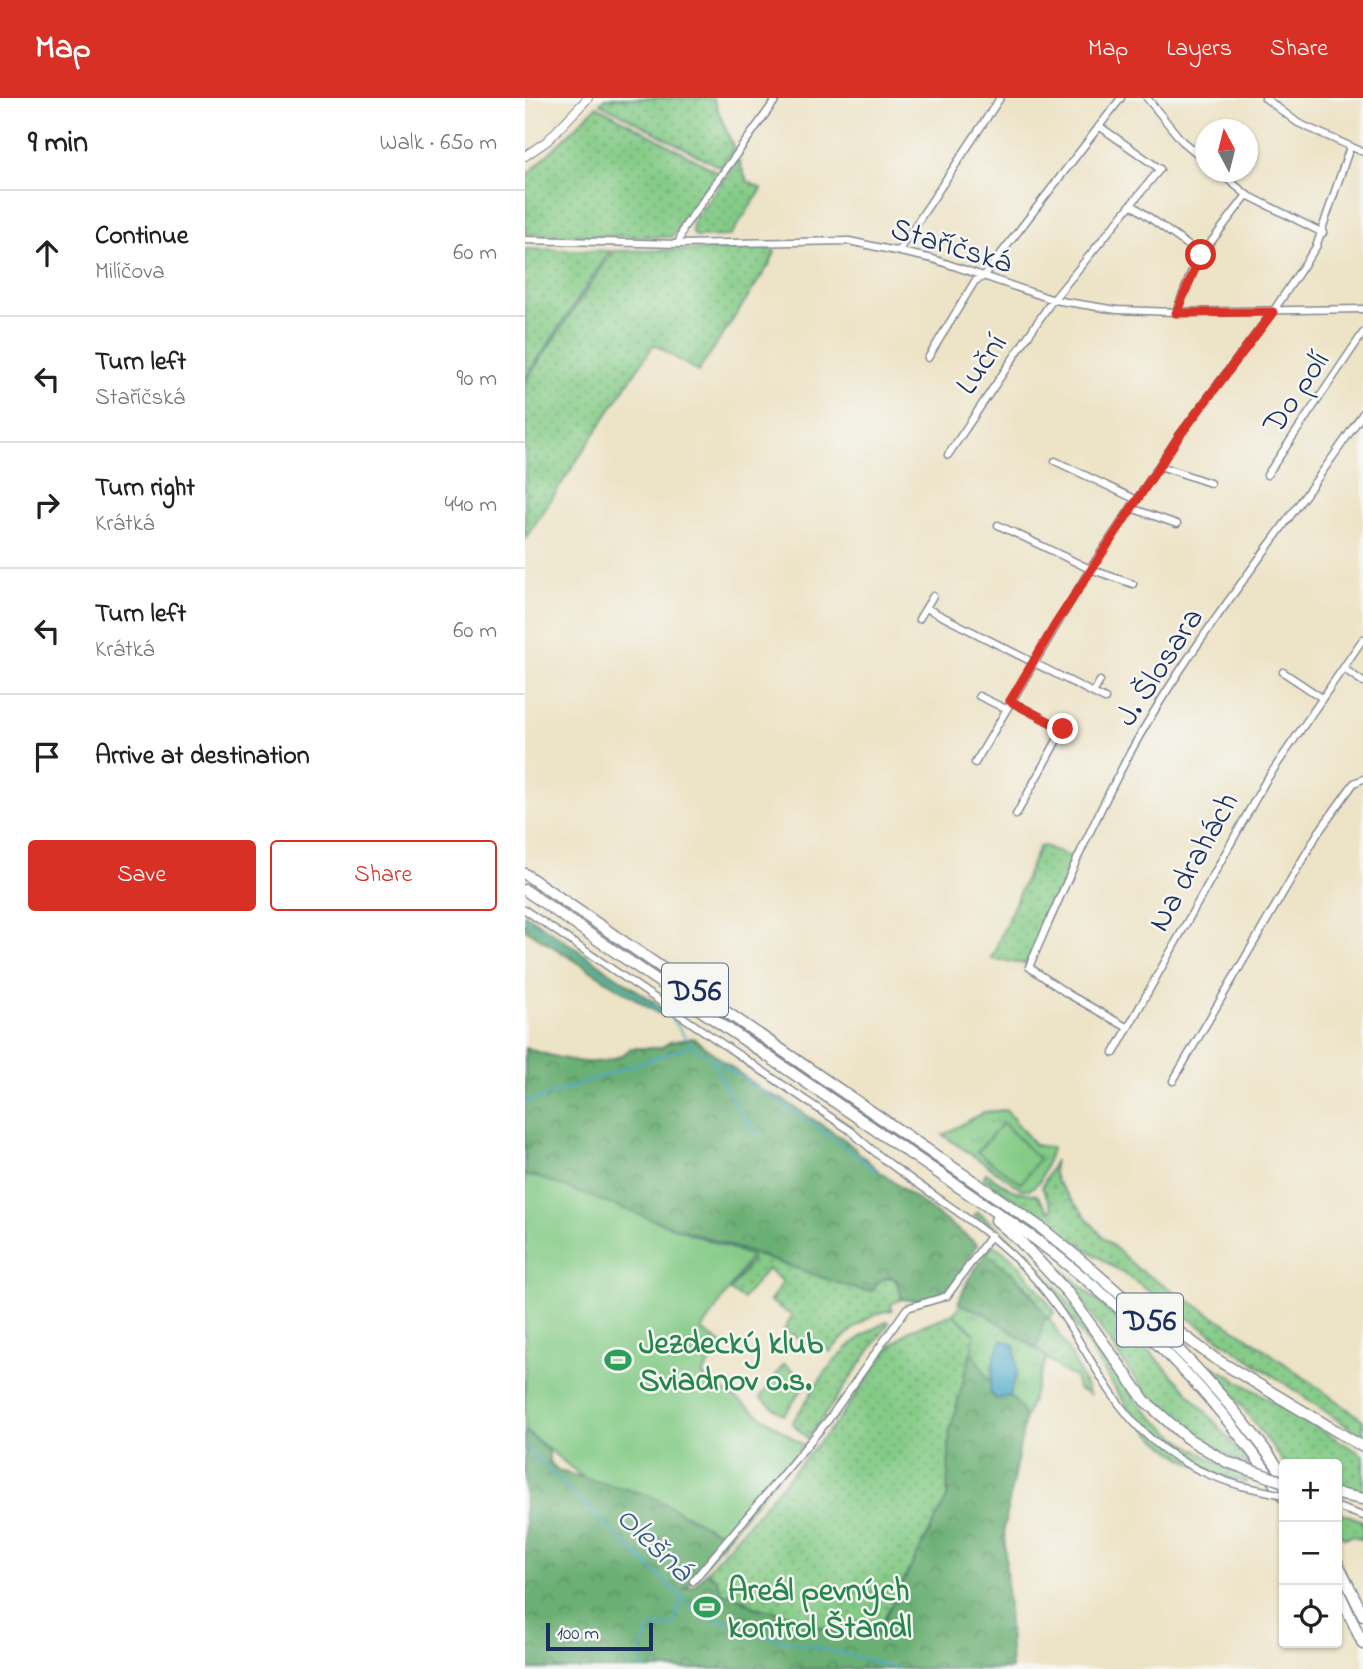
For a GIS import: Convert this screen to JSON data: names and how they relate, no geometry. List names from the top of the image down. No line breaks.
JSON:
{"streets":{"highway":["D56"],"street":["Staříčská","Luční","Do polí","J. Šlosara","Na drahách"]},"crossings":[["Staříčská","Luční"],["J. Šlosara","Na drahách"]],"water":["Olešná"],"places":{"sports":["Jezdecký klub Sviadnov o.s.","Areál pevných kontrol Štandl"]},"scale_bar":"100 m","north":"top","page":{"header":"Map","nav":["Map","Layers","Share"],"heading":["9 min","Walk · 650 m"],"list":[["Continue","Milíčova","60 m"],["Turn left","Staříčská","90 m"],["Turn right","Krátká","440 m"],["Turn left","Krátká","60 m"],"Arrive at destination"],"buttons":["Save","Share"],"map_buttons":["+","−"],"scale":"100 m"}}
